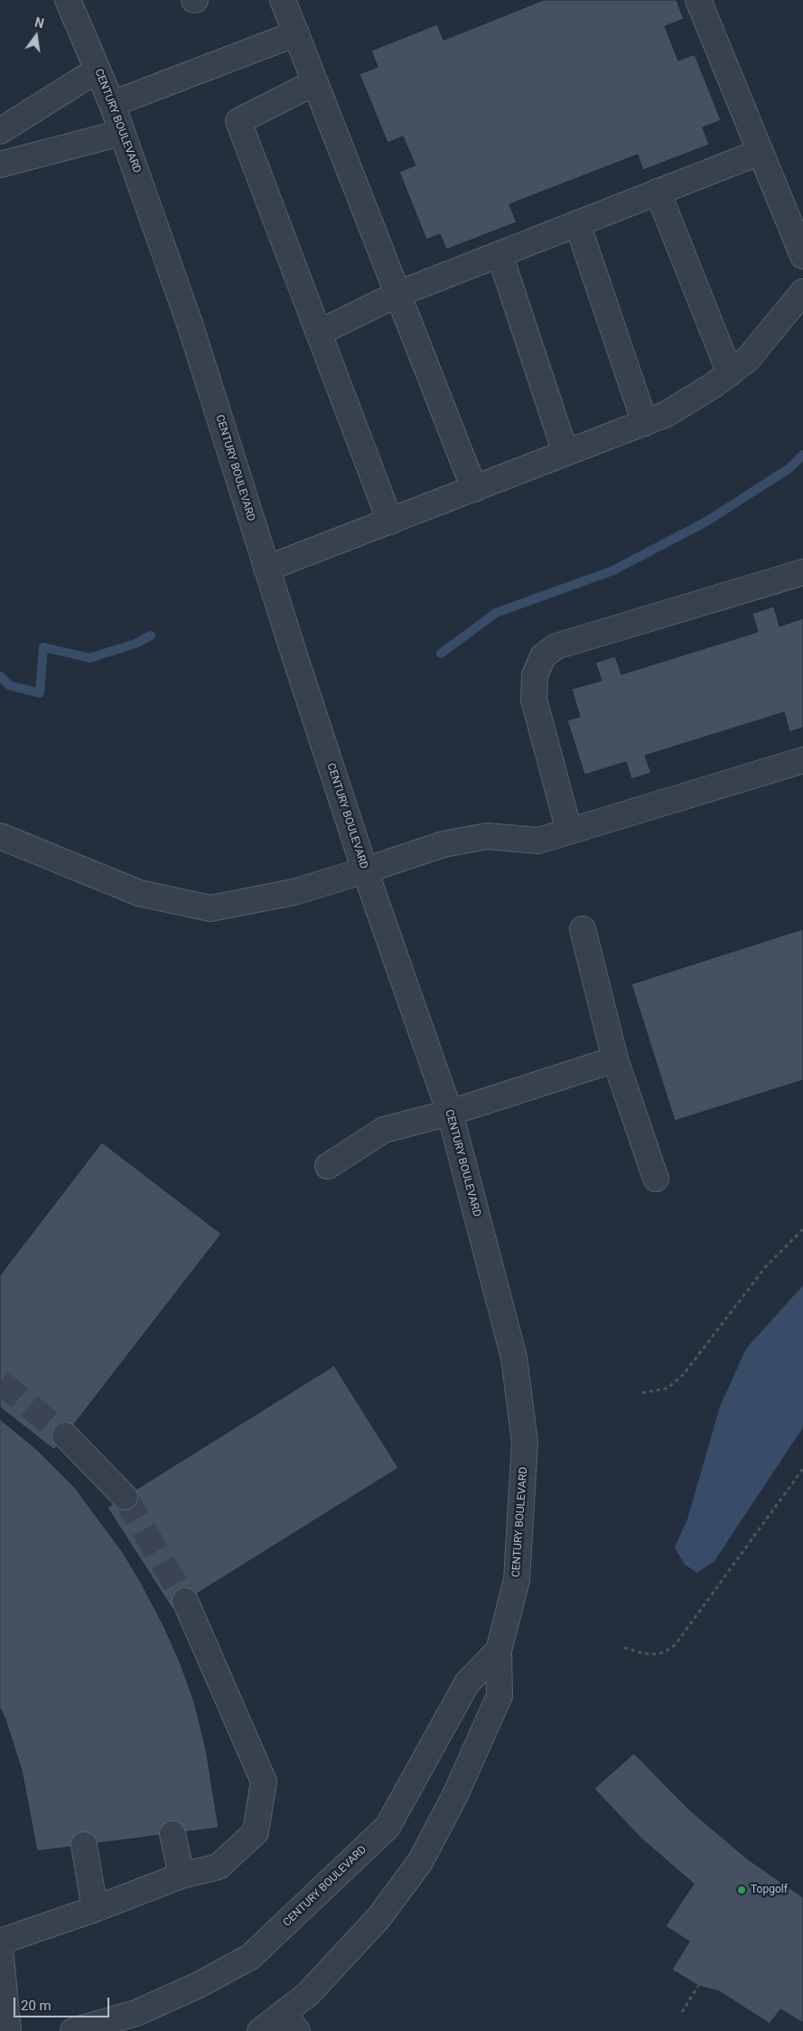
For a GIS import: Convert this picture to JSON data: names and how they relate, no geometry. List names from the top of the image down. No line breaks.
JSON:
{"streets":{"street":["CENTURY BOULEVARD"]},"places":["Topgolf"],"scale_bar":"20 m","north":"top"}
